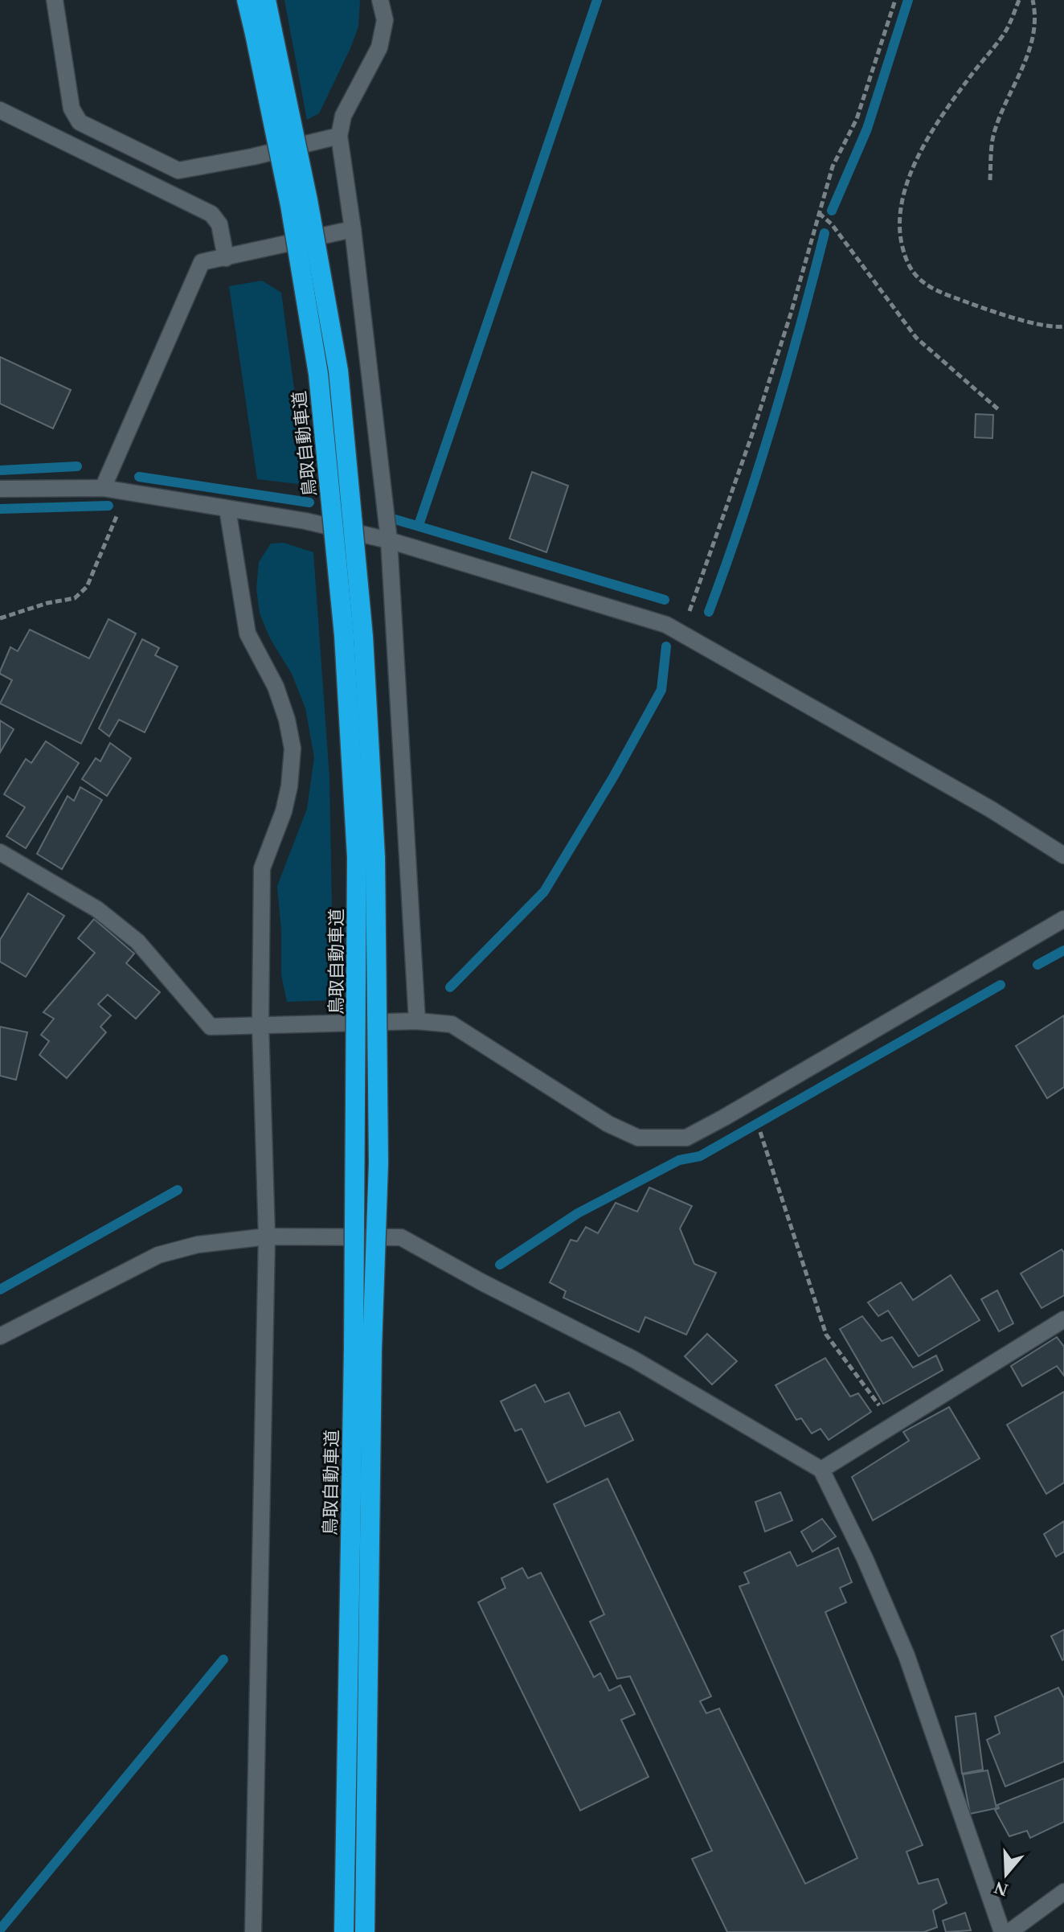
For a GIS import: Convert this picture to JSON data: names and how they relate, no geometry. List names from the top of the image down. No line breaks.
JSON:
{"streets":{"highway":["鳥取自動車道"]},"north":"bottom"}
